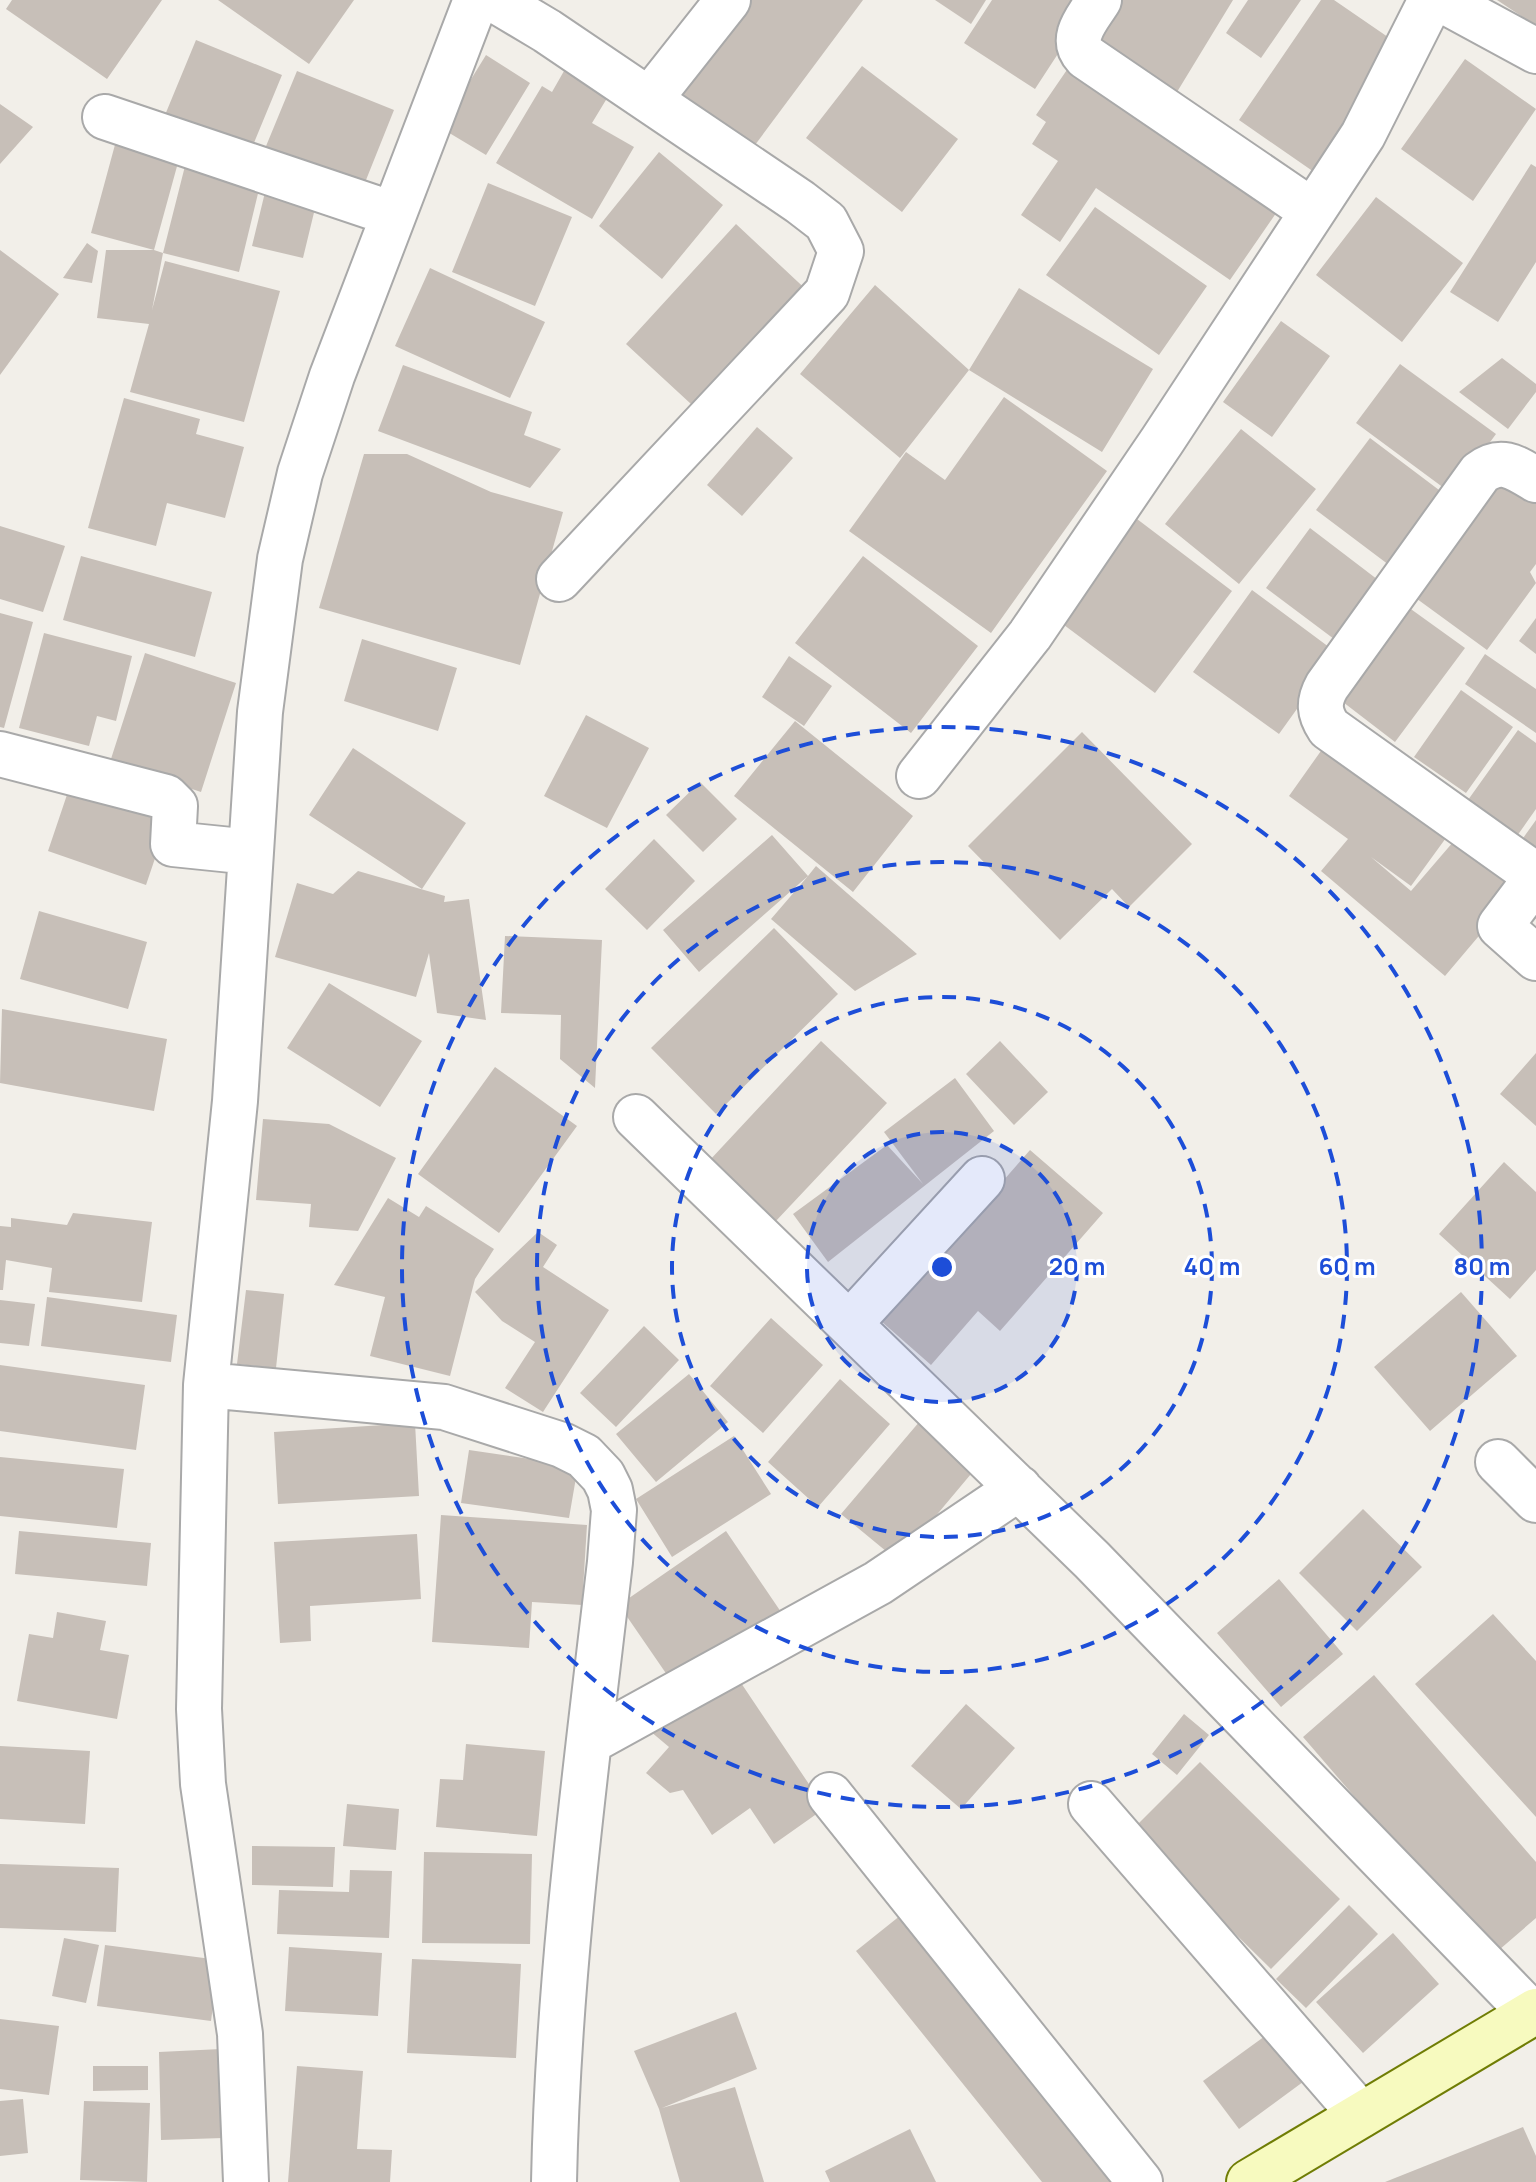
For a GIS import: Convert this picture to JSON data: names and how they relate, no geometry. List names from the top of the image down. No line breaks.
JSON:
{"rings":["20 m","40 m","60 m","80 m"]}
